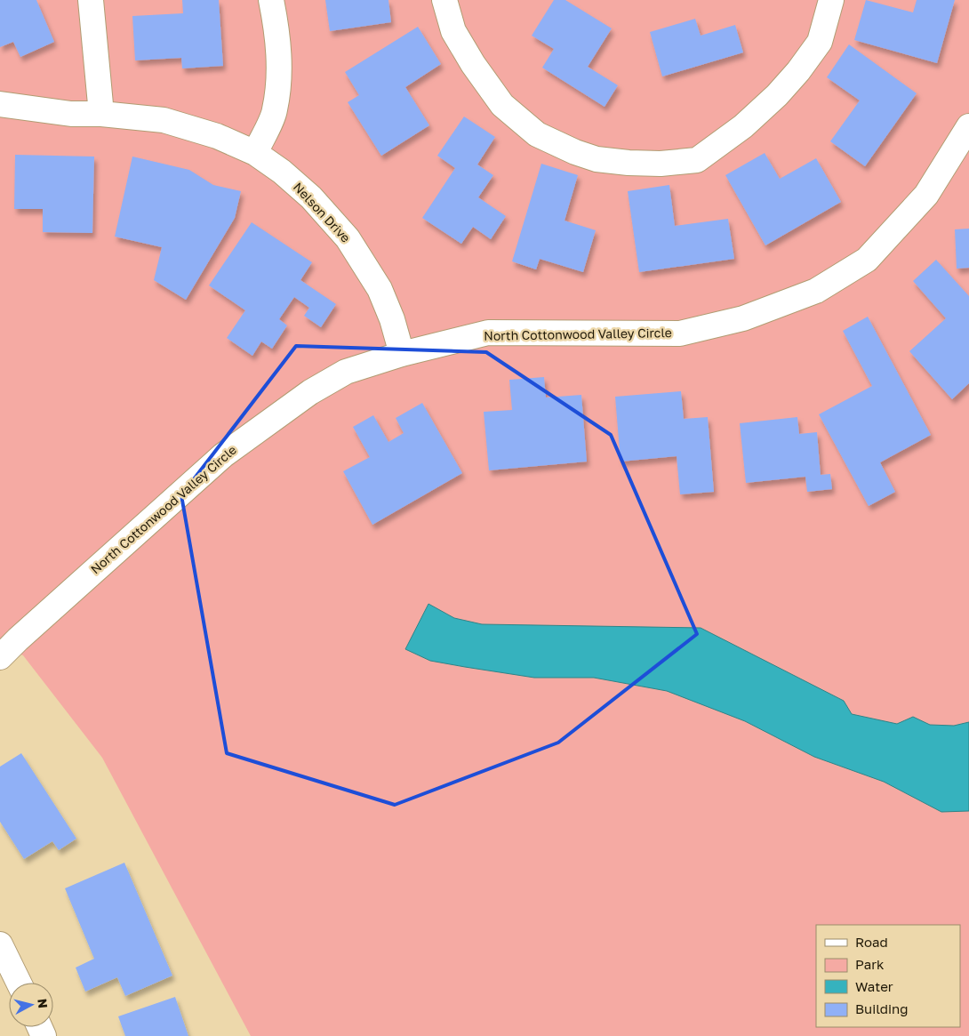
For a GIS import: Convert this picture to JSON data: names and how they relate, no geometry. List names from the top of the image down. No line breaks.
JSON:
{"streets":{"street":["Nelson Drive","North Cottonwood Valley Circle"]},"crossings":[["Nelson Drive","North Cottonwood Valley Circle"]],"legend":["Road","Park","Water","Building"],"north":"right"}
